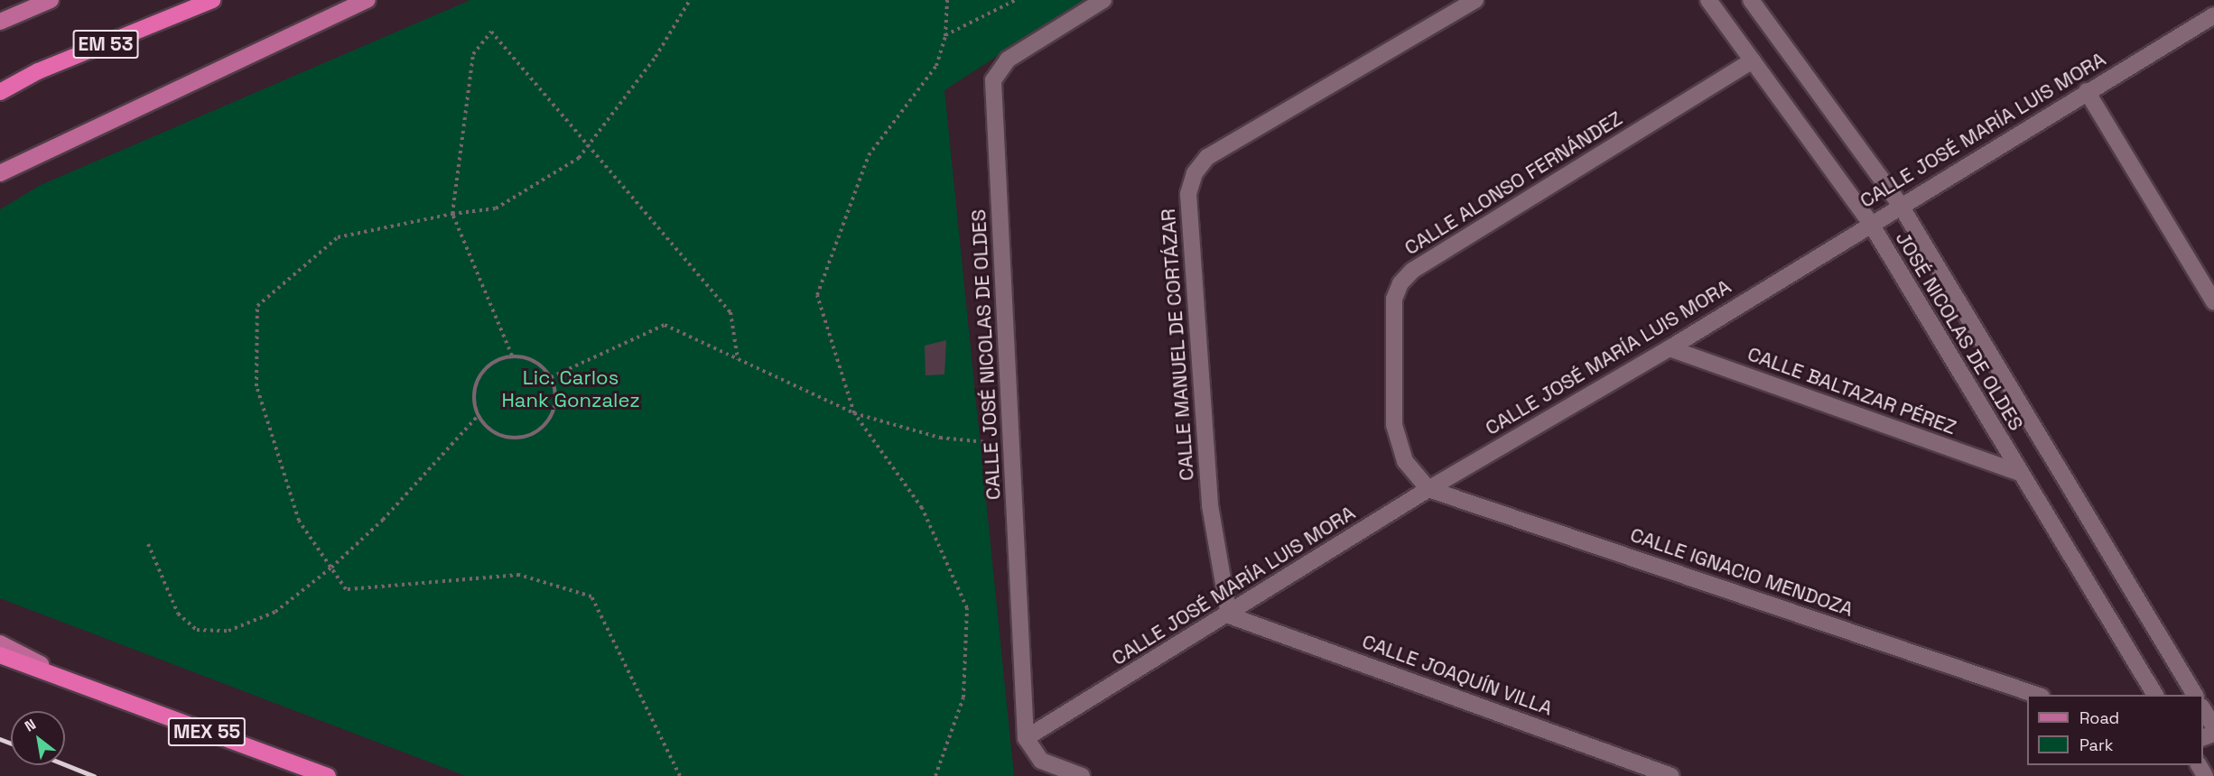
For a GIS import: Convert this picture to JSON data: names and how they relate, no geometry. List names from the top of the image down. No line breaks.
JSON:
{"streets":{"highway":["EM 53","MEX 55"],"street":["CALLE JOSÉ MARÍA LUIS MORA","CALLE ALONSO FERNÁNDEZ","JOSÉ NICOLAS DE OLDES","CALLE MANUEL DE CORTÁZAR","CALLE JOSÉ NICOLAS DE OLDES","CALLE BALTAZAR PÉREZ","CALLE IGNACIO MENDOZA","CALLE JOAQUÍN VILLA"]},"crossings":[["CALLE JOSÉ MARÍA LUIS MORA","CALLE ALONSO FERNÁNDEZ"],["CALLE JOSÉ MARÍA LUIS MORA","JOSÉ NICOLAS DE OLDES"],["CALLE JOSÉ MARÍA LUIS MORA","CALLE MANUEL DE CORTÁZAR"],["CALLE JOSÉ MARÍA LUIS MORA","CALLE JOSÉ NICOLAS DE OLDES"],["CALLE JOSÉ MARÍA LUIS MORA","CALLE BALTAZAR PÉREZ"],["CALLE JOSÉ MARÍA LUIS MORA","CALLE IGNACIO MENDOZA"],["CALLE JOSÉ MARÍA LUIS MORA","CALLE JOAQUÍN VILLA"],["CALLE ALONSO FERNÁNDEZ","JOSÉ NICOLAS DE OLDES"],["CALLE ALONSO FERNÁNDEZ","CALLE IGNACIO MENDOZA"],["JOSÉ NICOLAS DE OLDES","CALLE BALTAZAR PÉREZ"],["CALLE MANUEL DE CORTÁZAR","CALLE JOAQUÍN VILLA"]],"parks":["Lic. Carlos Hank Gonzalez"],"legend":["Road","Park"],"north":"top left"}
